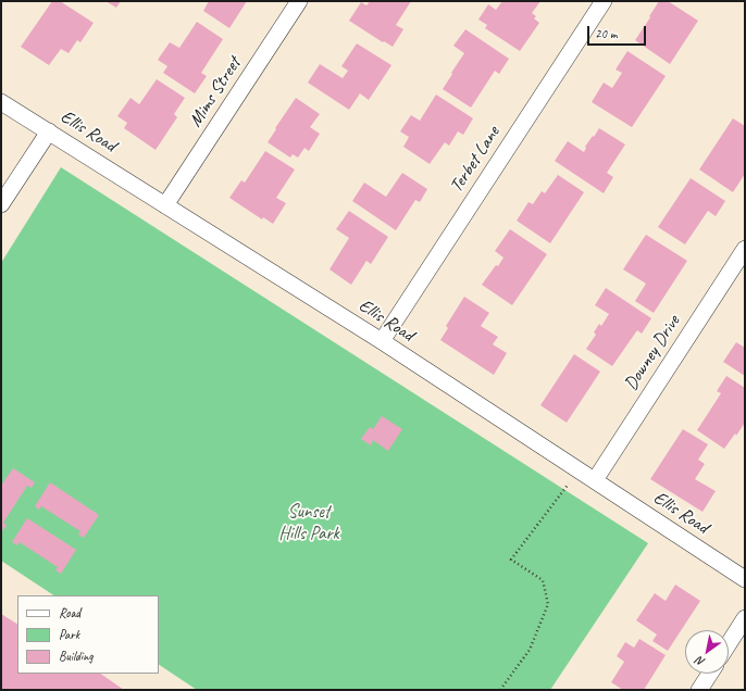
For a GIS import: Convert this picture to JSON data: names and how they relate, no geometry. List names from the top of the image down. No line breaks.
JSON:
{"streets":{"street":["Mims Street","Ellis Road","Terbet Lane","Downey Drive"]},"crossings":[["Mims Street","Ellis Road"],["Ellis Road","Terbet Lane"],["Ellis Road","Downey Drive"]],"parks":["Sunset Hills Park"],"legend":["Road","Park","Building"],"scale_bar":"20 m","north":"bottom left"}
